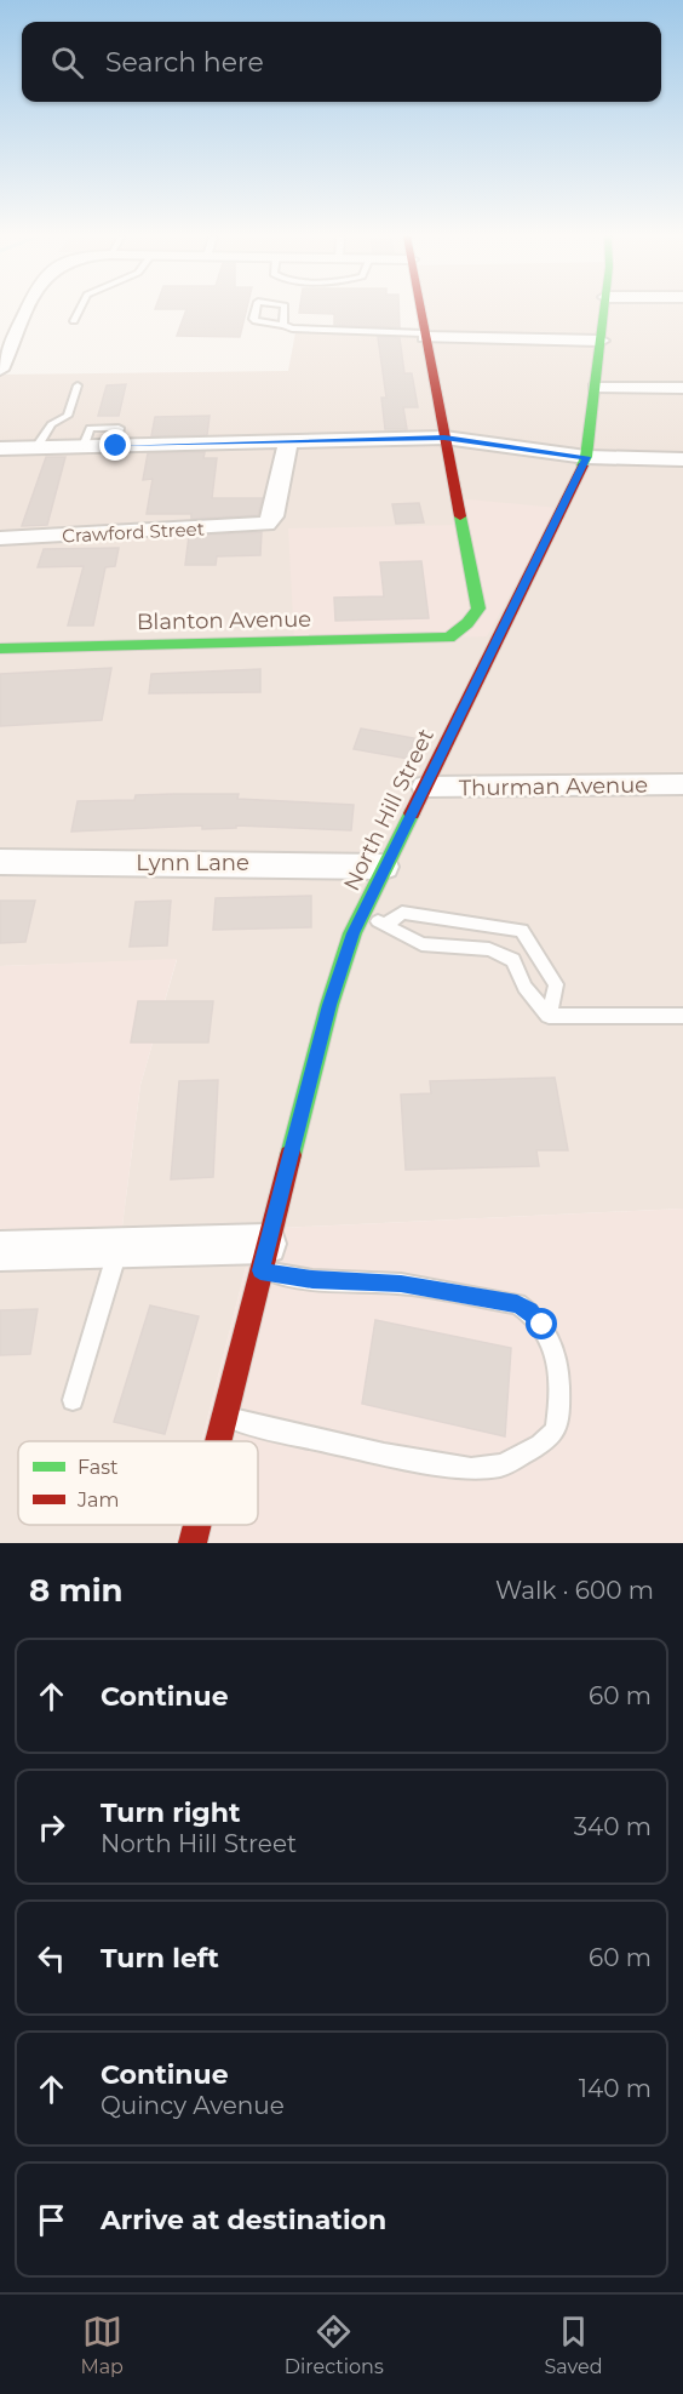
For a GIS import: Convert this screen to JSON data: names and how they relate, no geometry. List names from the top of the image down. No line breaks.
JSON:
{"streets":{"street":["Crawford Street","Blanton Avenue","Thurman Avenue","North Hill Street","Lynn Lane"]},"crossings":[["Thurman Avenue","North Hill Street"],["North Hill Street","Lynn Lane"]],"legend":["Fast","Jam"],"page":{"search":"Search here","heading":["8 min","Walk · 600 m"],"list":[["Continue","60 m"],["Turn right","North Hill Street","340 m"],["Turn left","60 m"],["Continue","Quincy Avenue","140 m"],"Arrive at destination"],"nav":["Map","Directions","Saved"]}}
